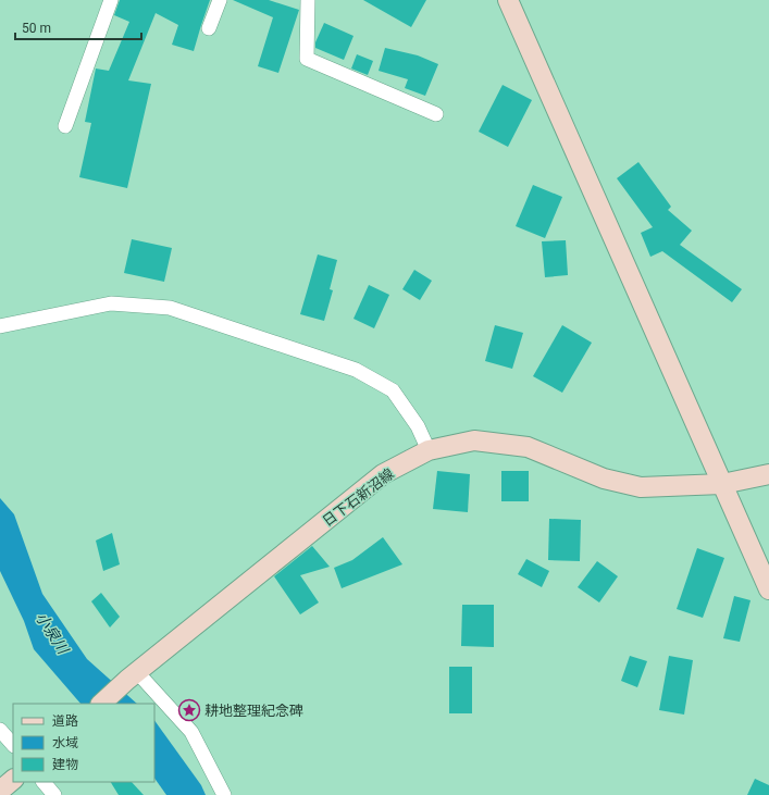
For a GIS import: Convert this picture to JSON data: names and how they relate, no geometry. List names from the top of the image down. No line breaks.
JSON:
{"streets":{"main road":["日下石新沼線"]},"water":["小泉川"],"places":{"place":["耕地整理紀念碑"]},"legend":["道路","水域","建物"],"scale_bar":"50 m"}
